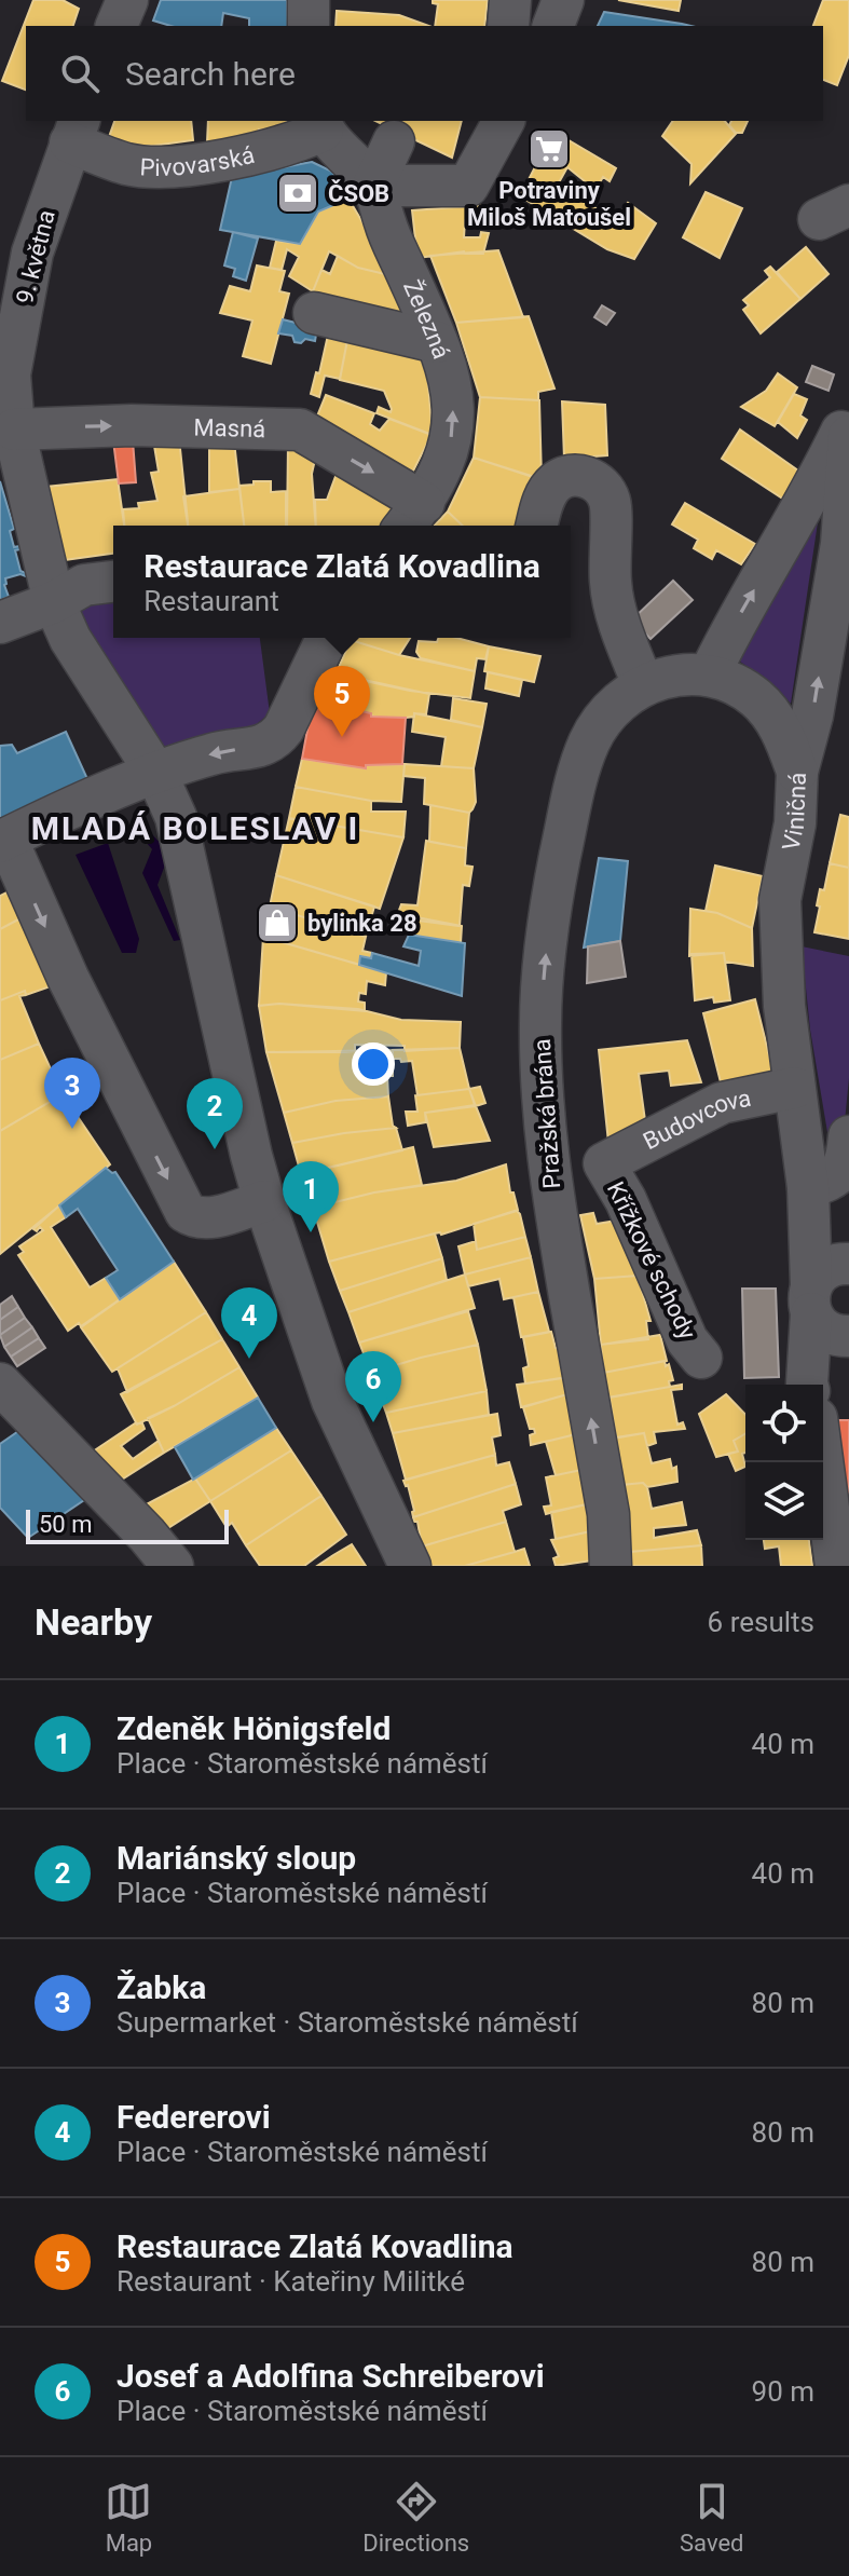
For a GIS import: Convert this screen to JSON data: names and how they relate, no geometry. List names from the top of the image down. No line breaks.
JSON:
{"streets":{"street":["Pivovarská","9. května","Železná","Masná","Viničná","Pražská brána","Budovcova","Křížkové schody"]},"crossings":[["Pivovarská","9. května"],["Pivovarská","Železná"],["9. května","Masná"],["Železná","Masná"],["Viničná","Pražská brána"],["Viničná","Budovcova"],["Budovcova","Křížkové schody"]],"one_way":["Masná","Pražská brána"],"districts":["MLADÁ BOLESLAV I"],"places":{"supermarket":["Potraviny Miloš Matoušel"],"bank":["ČSOB"],"shop":["bylinka 28"]},"scale_bar":"50 m","page":{"search":"Search here","popup":["Restaurace Zlatá Kovadlina","Restaurant"],"pins":["5","3","2","1","4","6"],"scale":"50 m","heading":["Nearby","6 results"],"list":[{"mark":"1","name":"Zdeněk Hönigsfeld","note":"Place · Staroměstské náměstí","value":"40 m"},{"mark":"2","name":"Mariánský sloup","note":"Place · Staroměstské náměstí","value":"40 m"},{"mark":"3","name":"Žabka","note":"Supermarket · Staroměstské náměstí","value":"80 m"},{"mark":"4","name":"Federerovi","note":"Place · Staroměstské náměstí","value":"80 m"},{"mark":"5","name":"Restaurace Zlatá Kovadlina","note":"Restaurant · Kateřiny Militké","value":"80 m"},{"mark":"6","name":"Josef a Adolfina Schreiberovi","note":"Place · Staroměstské náměstí","value":"90 m"}],"nav":["Map","Directions","Saved"]}}
